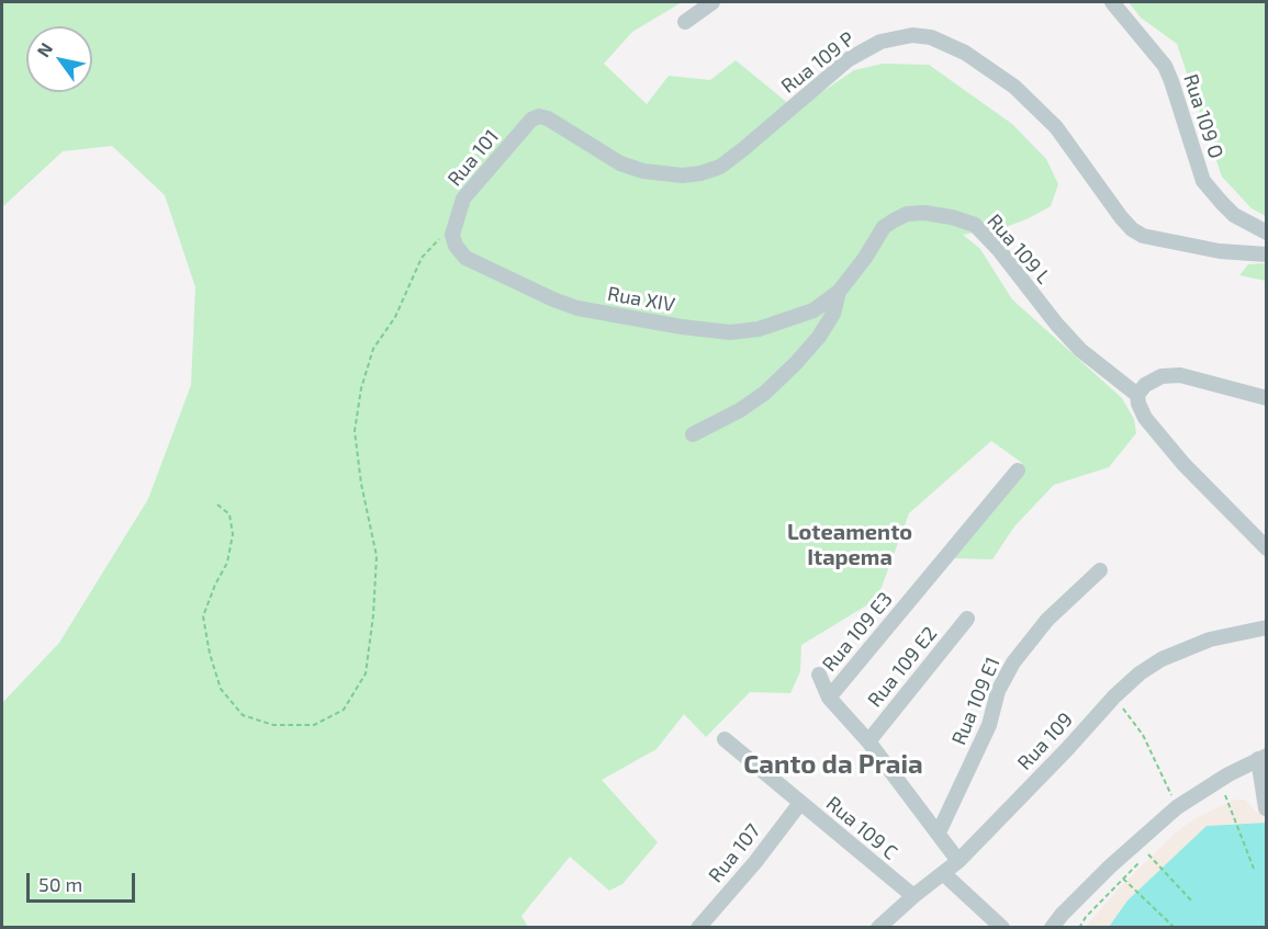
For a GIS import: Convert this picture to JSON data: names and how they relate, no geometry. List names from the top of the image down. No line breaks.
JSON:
{"streets":{"street":["Rua 109 P","Rua 109 O","Rua 101","Rua 109 L","Rua XIV","Rua 109 E3","Rua 109 E2","Rua 109 E1","Rua 109","Rua 109 C","Rua 107"]},"crossings":[["Rua 109 P","Rua 101"],["Rua 101","Rua XIV"],["Rua 109 L","Rua XIV"],["Rua 109","Rua 109 C"],["Rua 109 C","Rua 107"]],"districts":["Loteamento Itapema","Canto da Praia"],"scale_bar":"50 m","north":"top left"}
